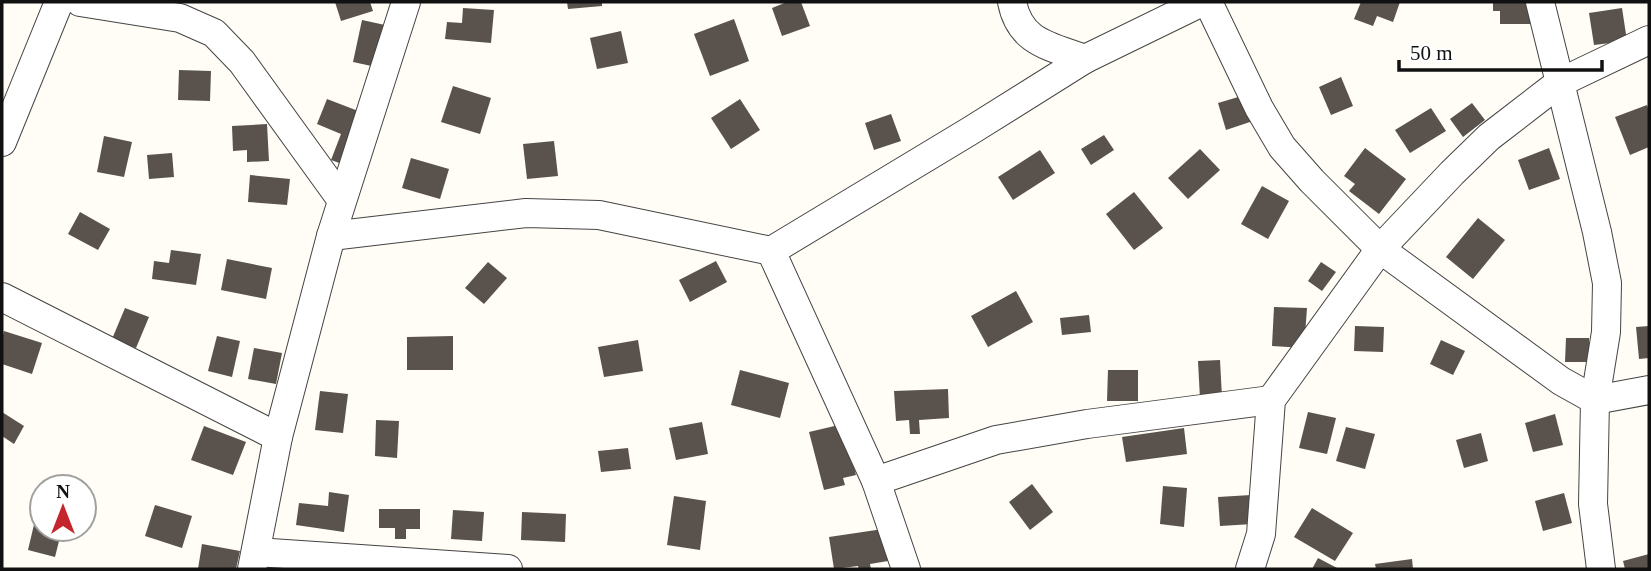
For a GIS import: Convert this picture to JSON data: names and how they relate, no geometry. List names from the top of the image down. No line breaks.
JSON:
{"scale_bar":"50 m","north":"top"}
